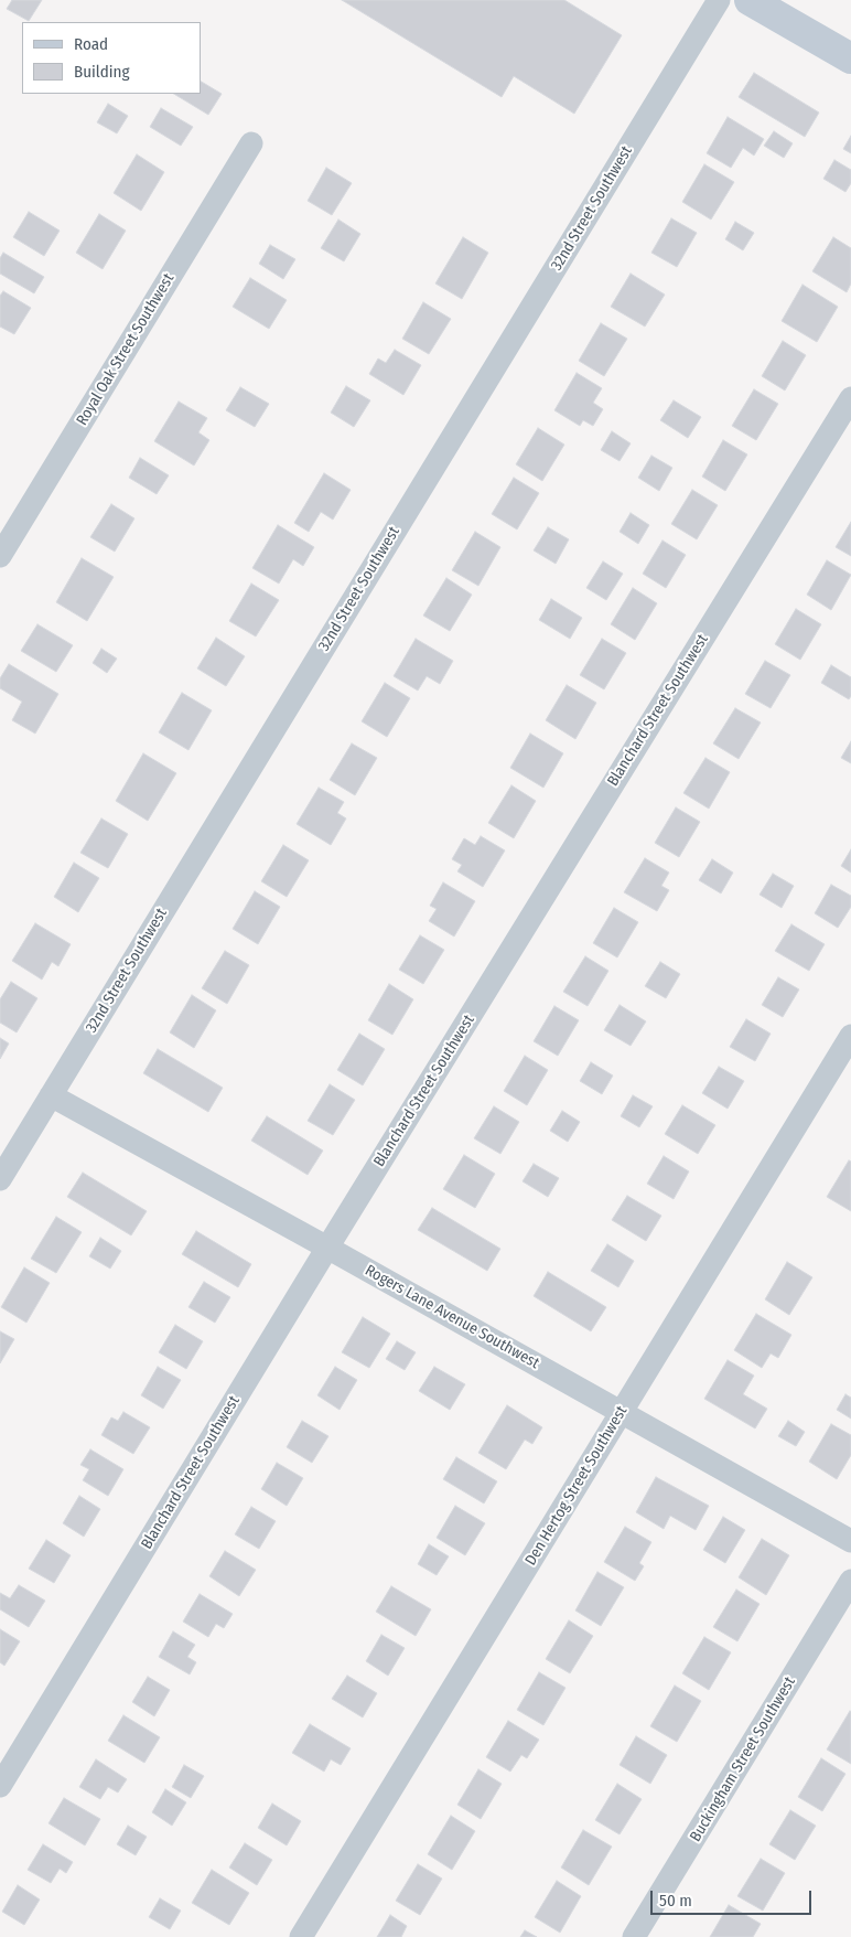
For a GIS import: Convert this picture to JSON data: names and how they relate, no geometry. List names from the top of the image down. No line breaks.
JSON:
{"streets":{"street":["32nd Street Southwest","Royal Oak Street Southwest","Blanchard Street Southwest","Rogers Lane Avenue Southwest","Den Hertog Street Southwest","Buckingham Street Southwest"]},"crossings":[["32nd Street Southwest","Rogers Lane Avenue Southwest"],["Blanchard Street Southwest","Rogers Lane Avenue Southwest"],["Rogers Lane Avenue Southwest","Den Hertog Street Southwest"]],"legend":["Road","Building"],"scale_bar":"50 m"}
